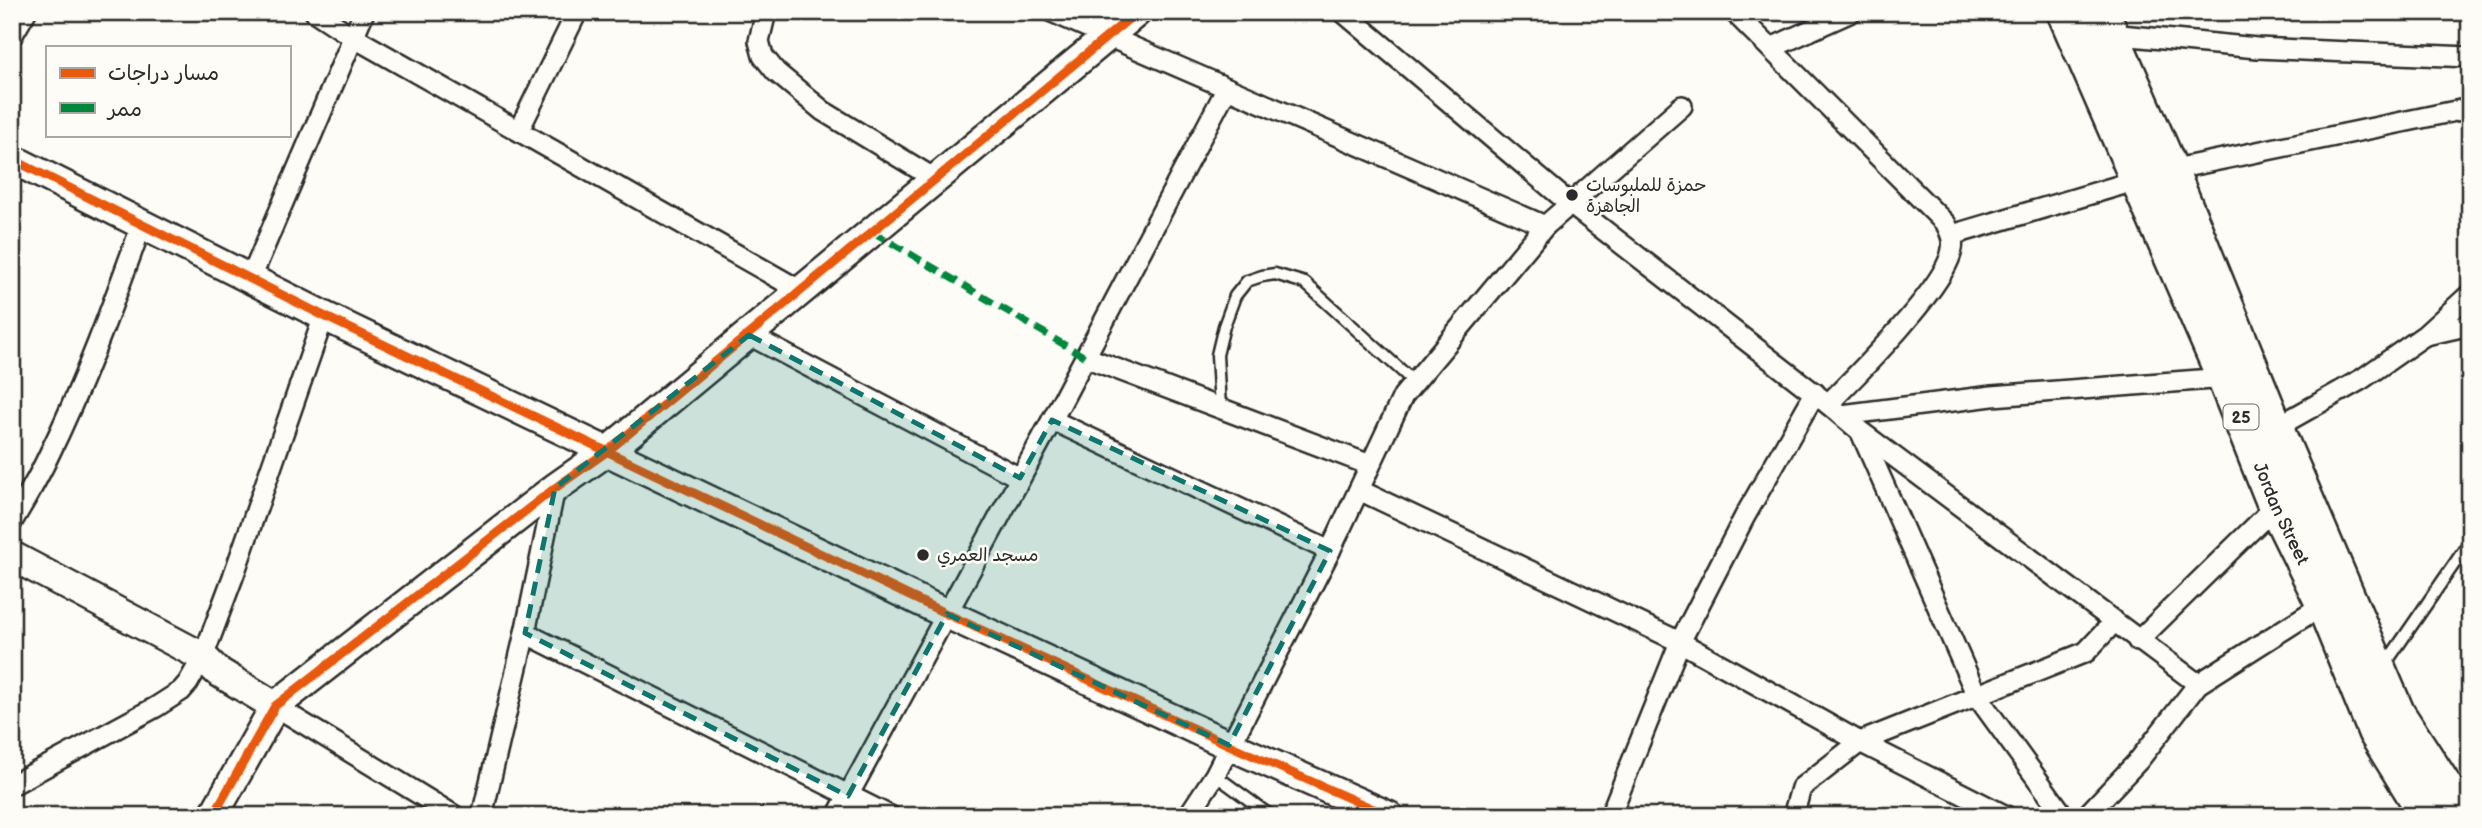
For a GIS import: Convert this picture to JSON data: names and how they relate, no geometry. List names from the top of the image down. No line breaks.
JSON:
{"streets":{"highway":["25","Jordan Street"]},"places":["حمزة للملبوسات الجاهزة","مسجد العمري"],"legend":["مسار دراجات","ممر"]}
